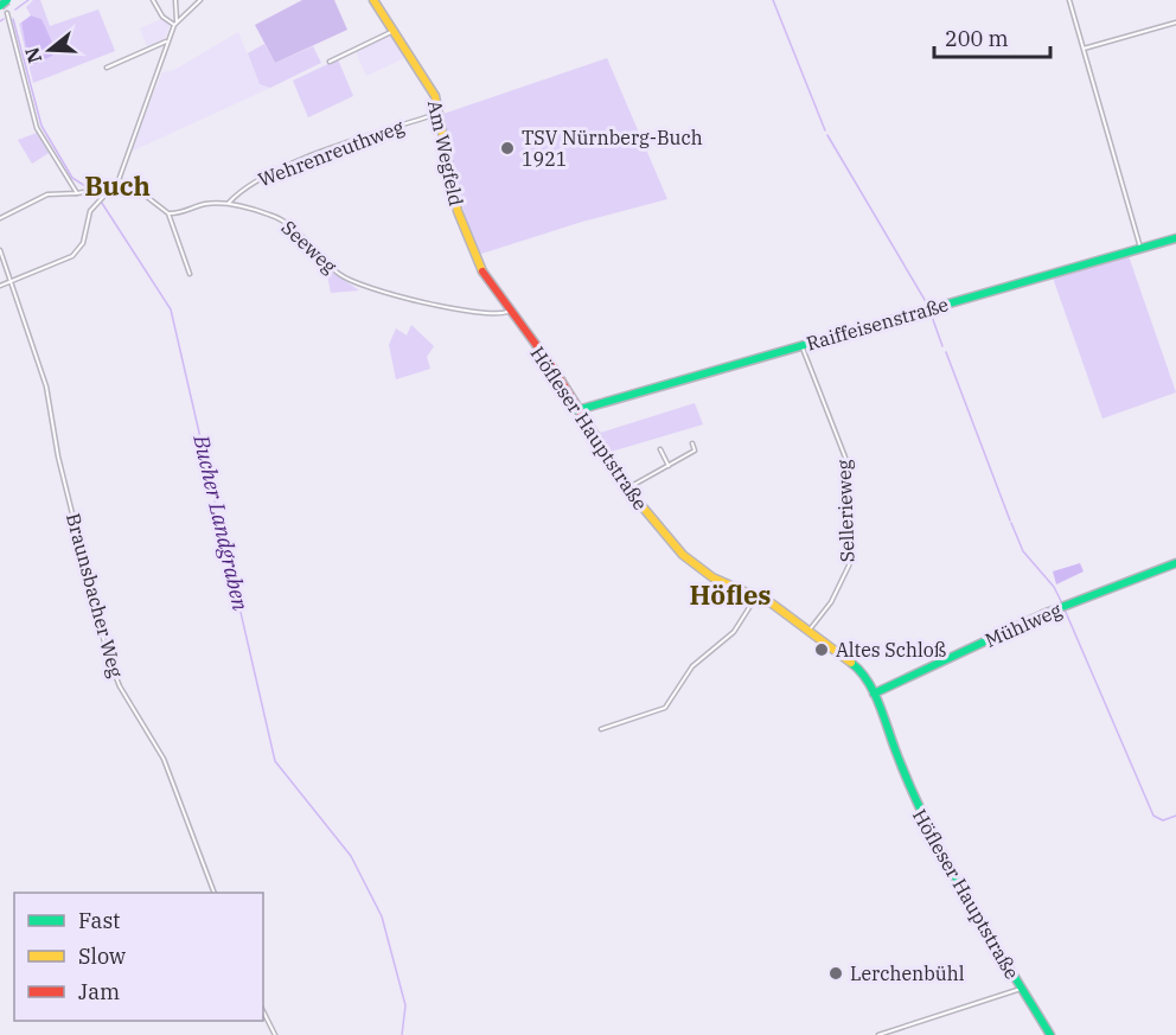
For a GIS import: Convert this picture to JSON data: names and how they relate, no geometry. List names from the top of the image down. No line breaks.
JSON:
{"streets":{"street":["Wehrenreuthweg","Am Wegfeld","Seeweg","Raiffeisenstraße","Höfleser Hauptstraße","Sellerieweg","Braunsbacher Weg","Mühlweg"]},"crossings":[["Wehrenreuthweg","Am Wegfeld"],["Wehrenreuthweg","Seeweg"],["Am Wegfeld","Seeweg"],["Am Wegfeld","Höfleser Hauptstraße"],["Seeweg","Höfleser Hauptstraße"],["Raiffeisenstraße","Höfleser Hauptstraße"],["Raiffeisenstraße","Sellerieweg"],["Höfleser Hauptstraße","Sellerieweg"],["Höfleser Hauptstraße","Mühlweg"]],"districts":["Buch","Höfles"],"water":["Bucher Landgraben"],"places":["TSV Nürnberg-Buch 1921","Altes Schloß","Lerchenbühl"],"legend":["Fast","Slow","Jam"],"scale_bar":"200 m","north":"left"}
